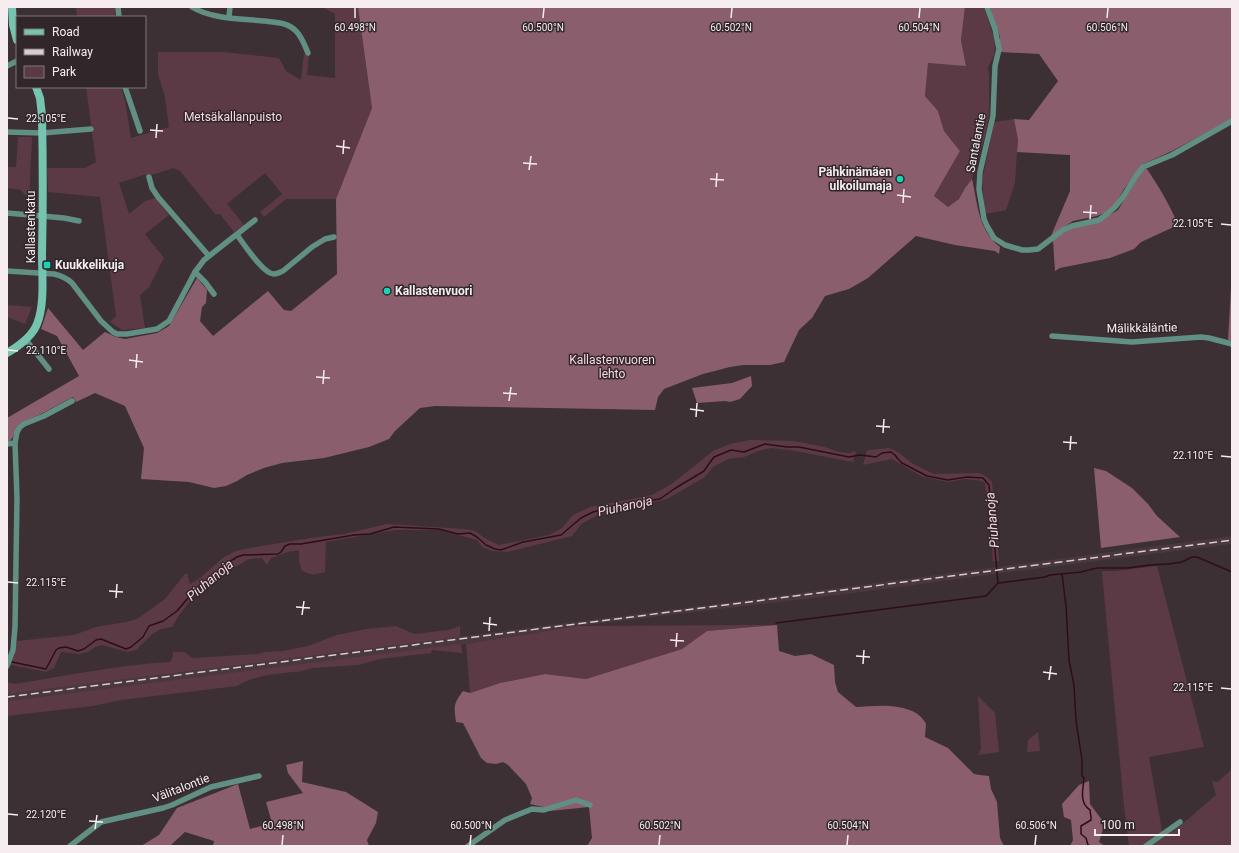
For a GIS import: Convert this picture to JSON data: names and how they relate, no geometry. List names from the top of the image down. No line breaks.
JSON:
{"streets":{"street":["Santalantie","Kallastenkatu","Mälikkäläntie","Välitalontie"]},"water":["Piuhanoja"],"parks":["Metsäkallanpuisto","Kallastenvuoren lehto"],"places":{"other":["Pähkinämäen ulkoilumaja","Kallastenvuori"],"transit":["Kuukkelikuja"]},"legend":["Road","Railway","Park"],"scale_bar":"100 m","coordinates":["60.498°N","60.500°N","60.502°N","60.504°N","60.506°N","22.105°E","22.110°E","22.115°E","22.120°E"]}
